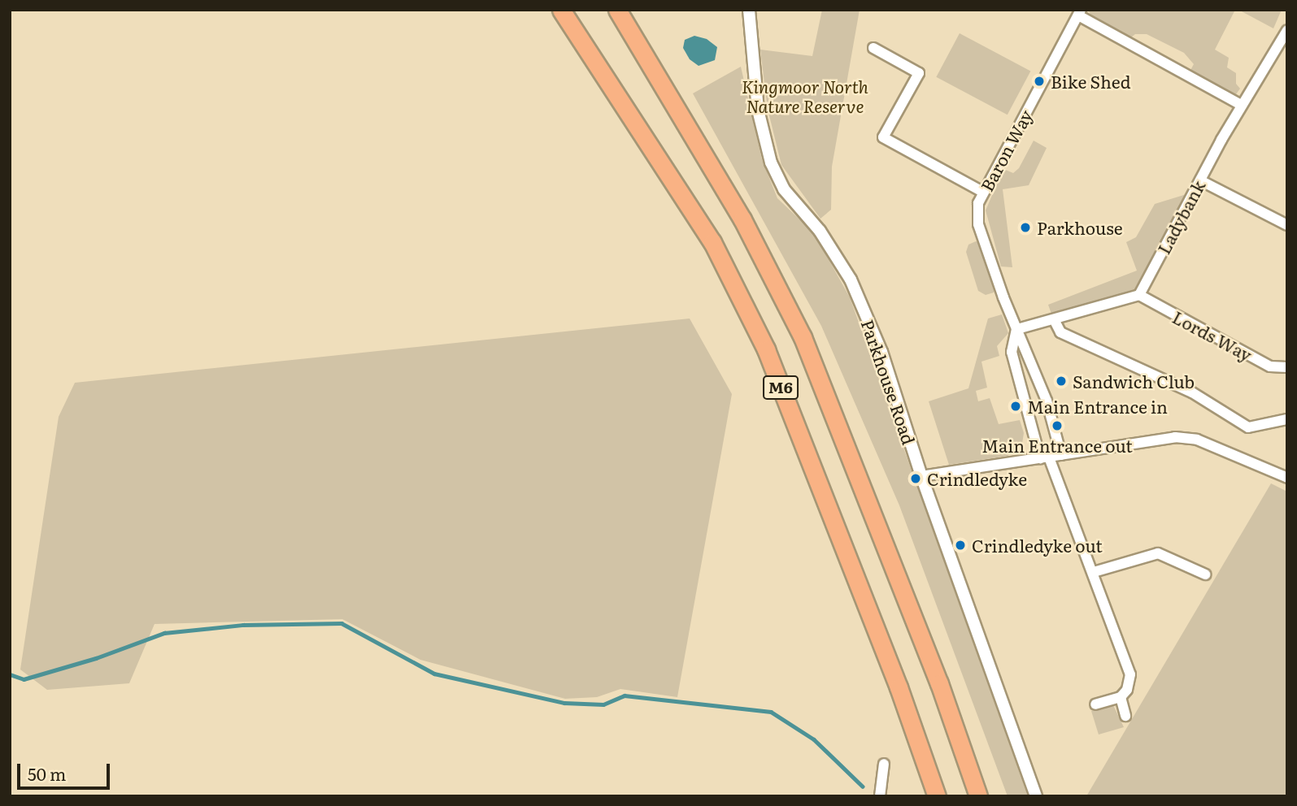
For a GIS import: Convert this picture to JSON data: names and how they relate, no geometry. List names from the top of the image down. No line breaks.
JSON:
{"streets":{"highway":["M6"],"street":["Baron Way","Ladybank","Lords Way","Parkhouse Road"]},"crossings":[["Ladybank","Lords Way"]],"parks":["Kingmoor North Nature Reserve"],"places":["Bike Shed","Parkhouse","Sandwich Club","Main Entrance in","Main Entrance out","Crindledyke","Crindledyke out"],"scale_bar":"50 m"}
